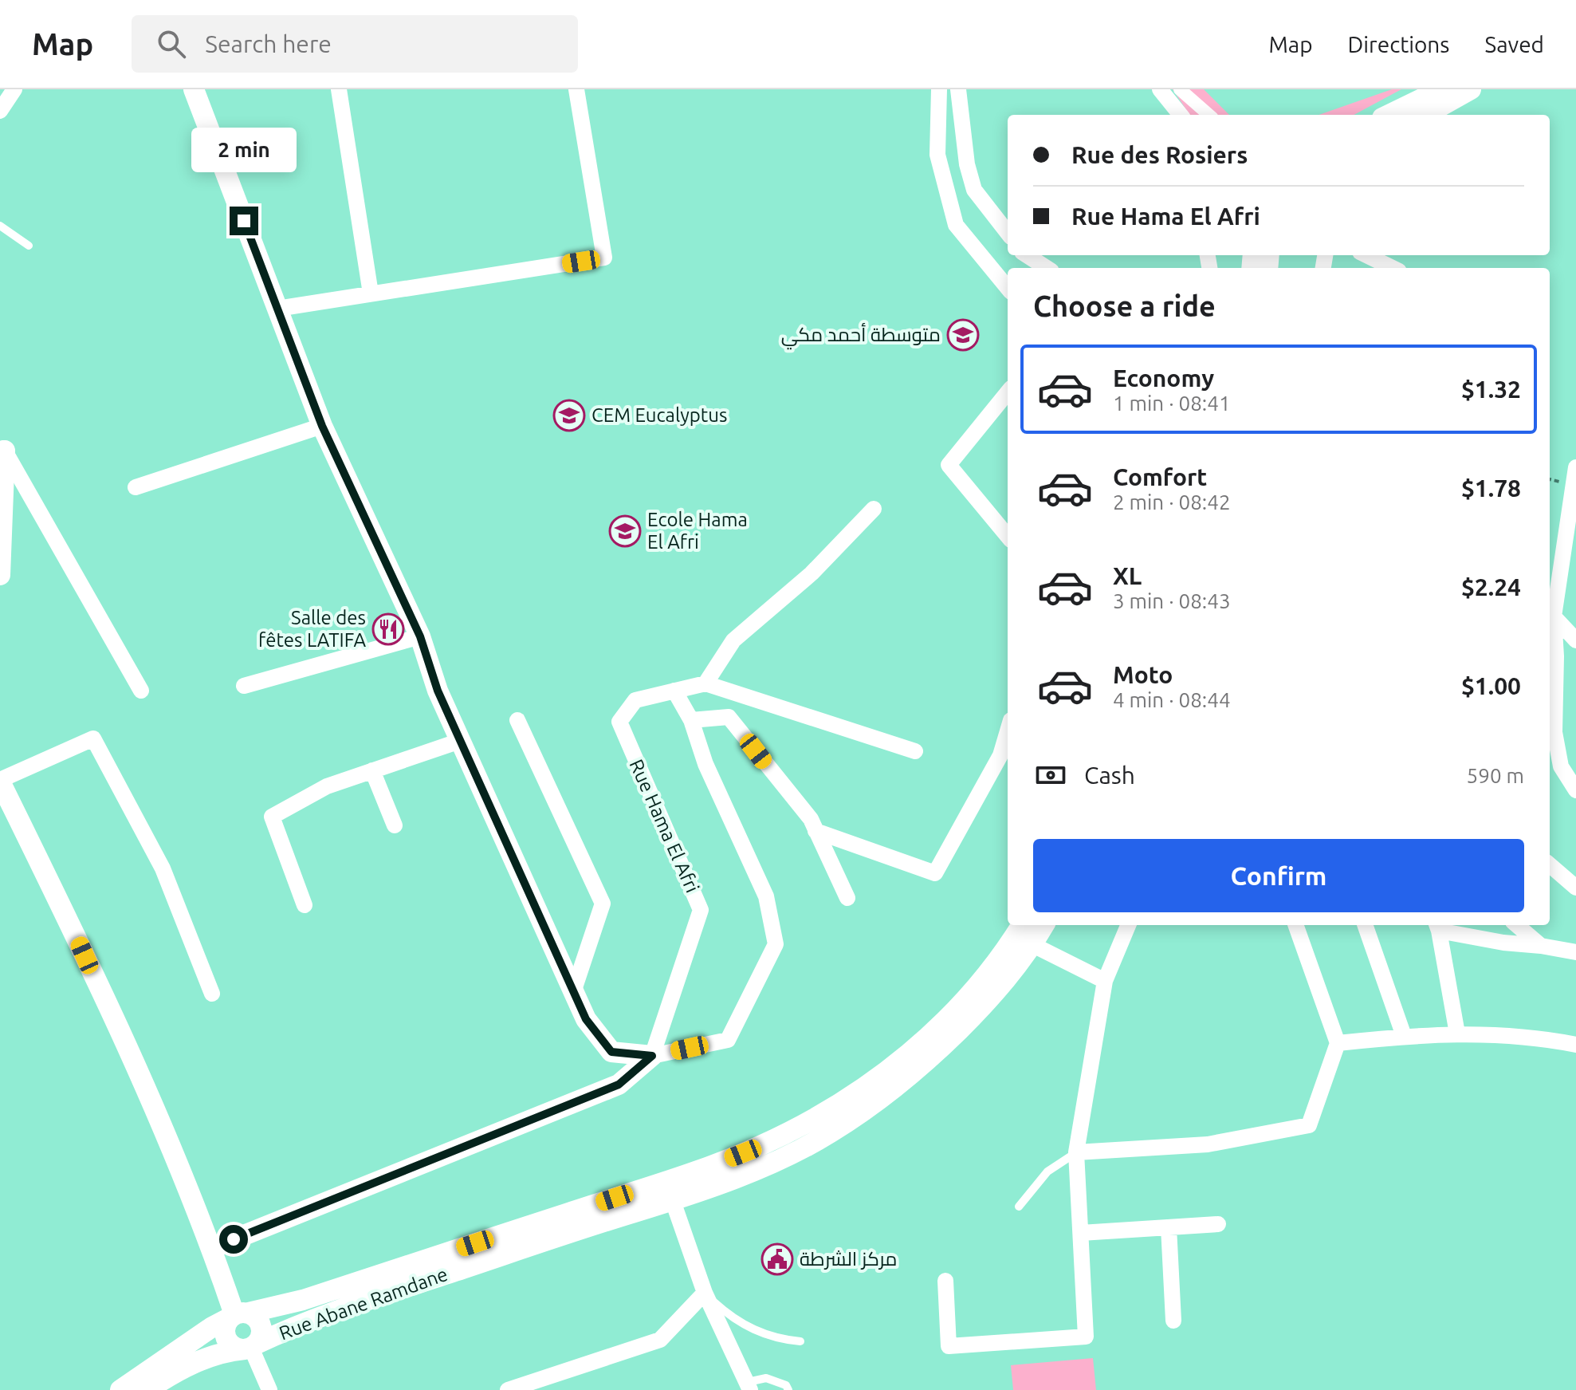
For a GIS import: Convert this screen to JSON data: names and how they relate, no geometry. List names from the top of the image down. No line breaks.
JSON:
{"streets":{"street":["Rue Hama El Afri","Rue Abane Ramdane"]},"places":{"school or university":["متوسطة أحمد مكي","CEM Eucalyptus","Ecole Hama El Afri"],"restaurant":["Salle des fêtes LATIFA"],"public building":["مركز الشرطة"]},"page":{"header":"Map","search":"Search here","nav":["Map","Directions","Saved"],"banner":["Rue des Rosiers","Rue Hama El Afri"],"bubble":"2 min","heading":"Choose a ride","list":[{"name":"Economy","note":"1 min · 08:41","value":"$1.32"},{"name":"Comfort","note":"2 min · 08:42","value":"$1.78"},{"name":"XL","note":"3 min · 08:43","value":"$2.24"},{"name":"Moto","note":"4 min · 08:44","value":"$1.00"}],"pay":["Cash","590 m"],"buttons":"Confirm"}}
